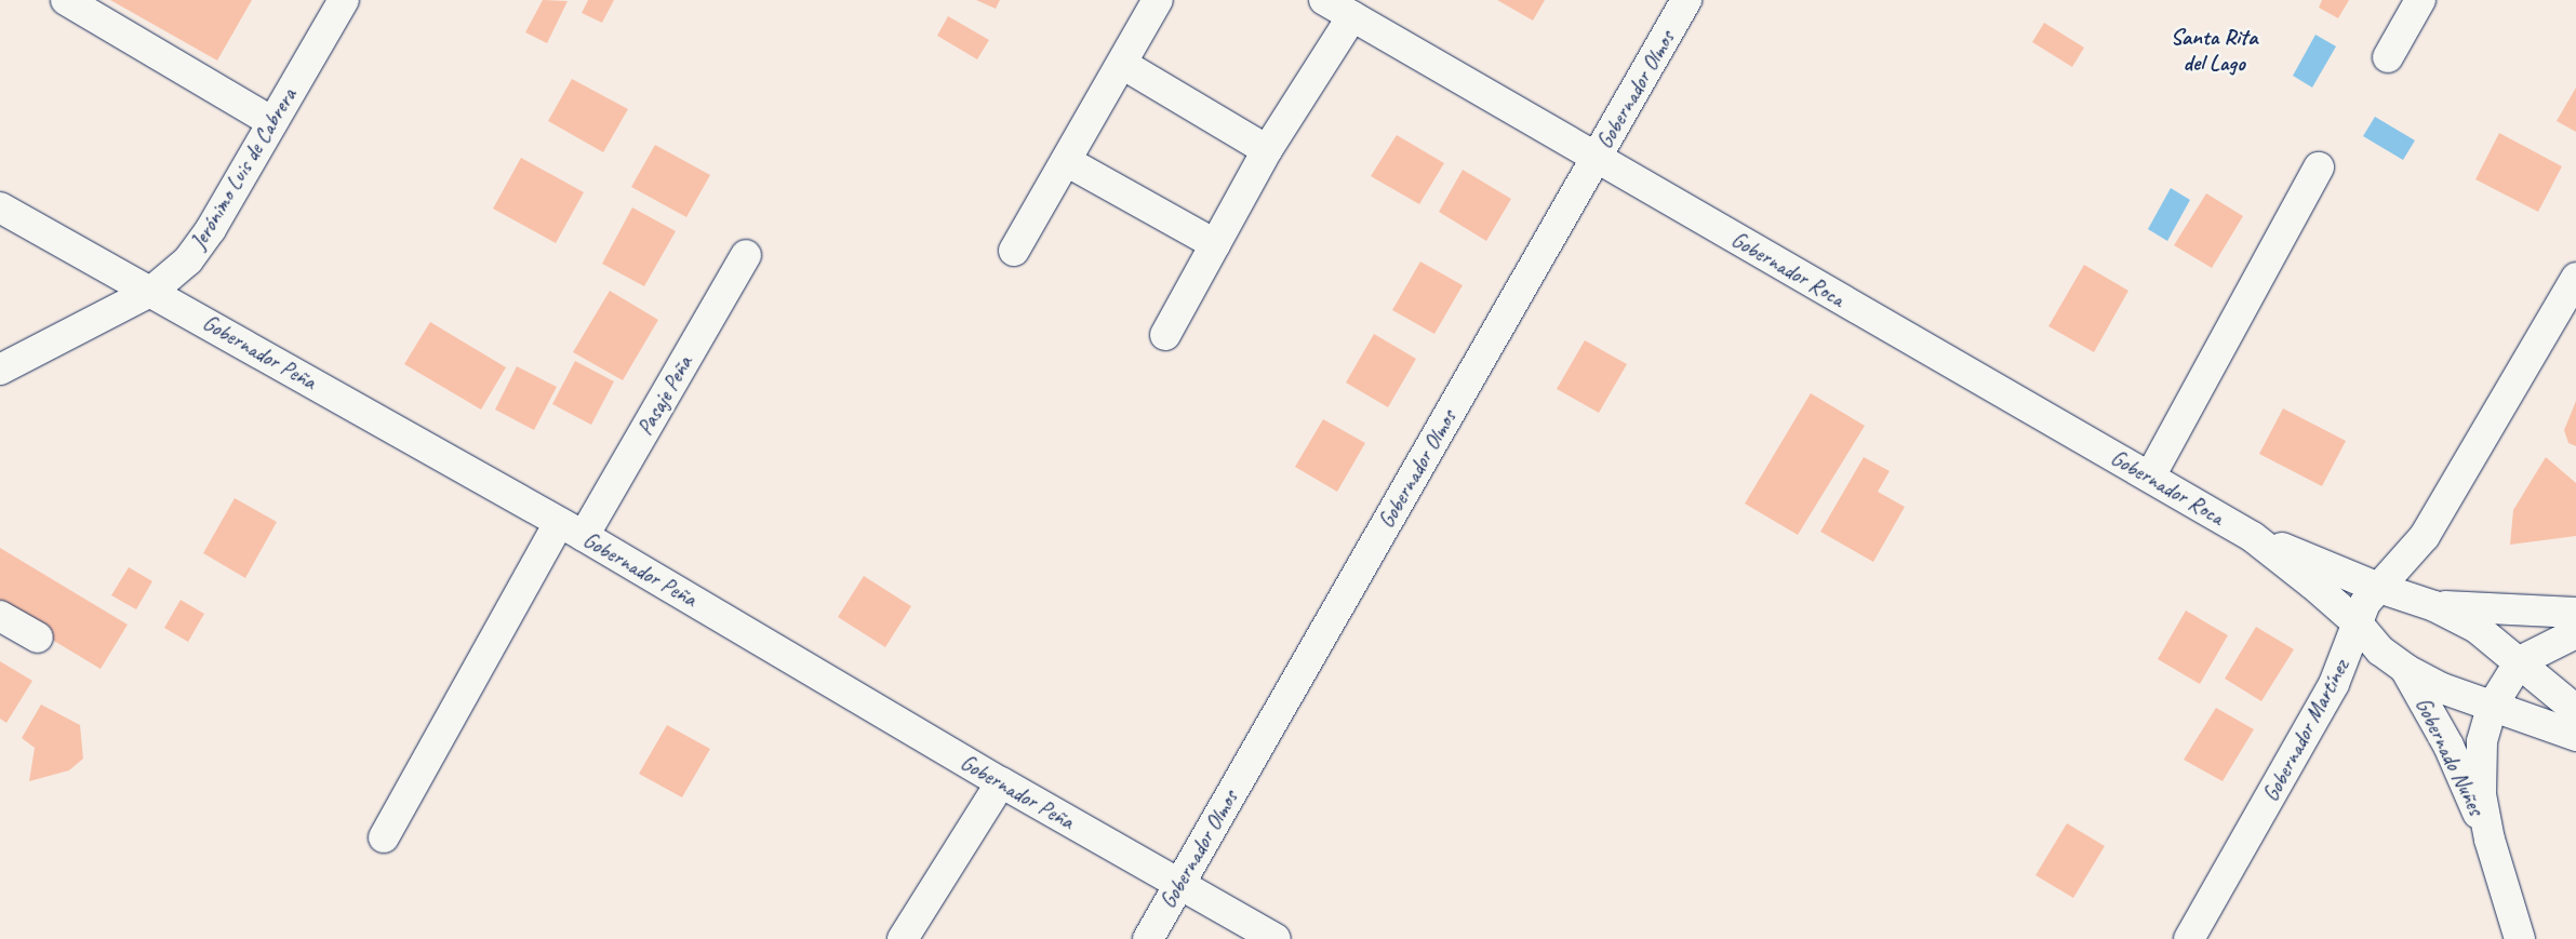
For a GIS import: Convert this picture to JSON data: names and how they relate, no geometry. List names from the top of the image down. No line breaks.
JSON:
{"streets":{"street":["Gobernador Olmos","Jerónimo Luis de Cabrera","Gobernador Roca","Gobernador Peña","Pasaje Peña","Gobernador Martínez","Gobernado Nuñes"]},"crossings":[["Gobernador Olmos","Gobernador Roca"],["Gobernador Olmos","Gobernador Peña"],["Jerónimo Luis de Cabrera","Gobernador Peña"],["Gobernador Roca","Gobernador Martínez"],["Gobernador Roca","Gobernado Nuñes"],["Gobernador Peña","Pasaje Peña"]],"districts":["Santa Rita del Lago"]}
